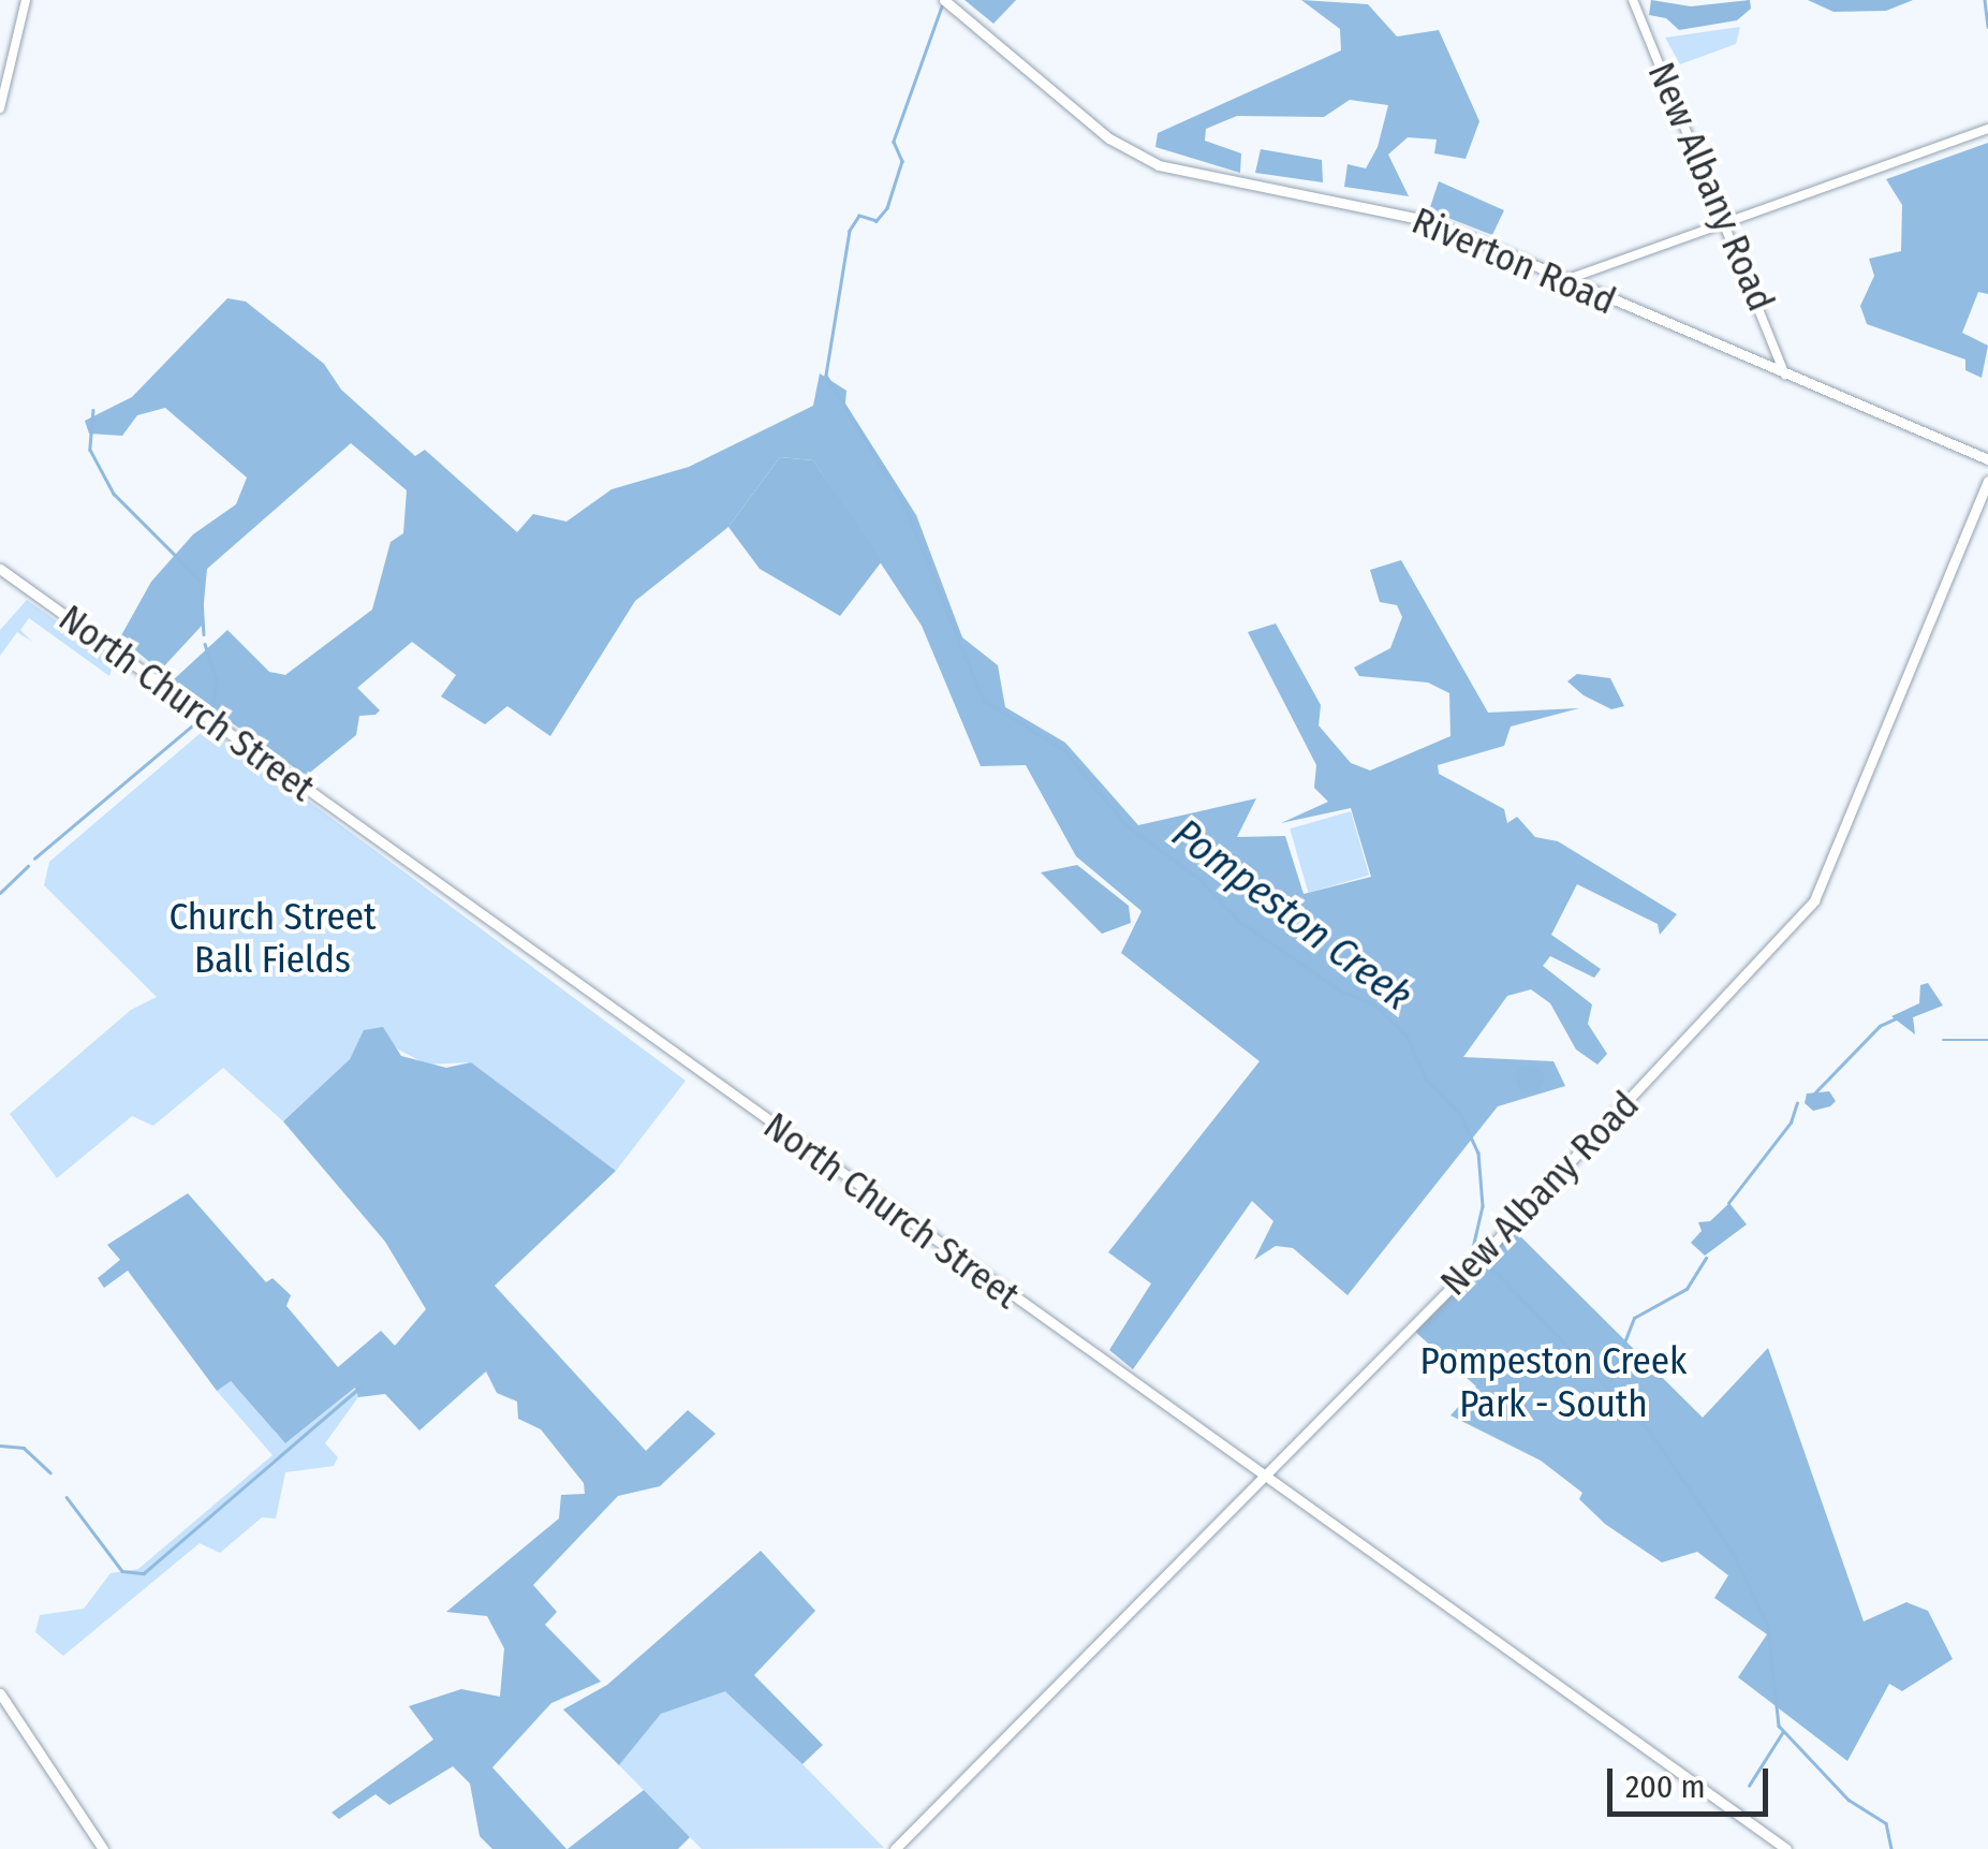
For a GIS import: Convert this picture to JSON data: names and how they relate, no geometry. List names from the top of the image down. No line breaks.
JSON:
{"streets":{"main road":["New Albany Road","Riverton Road","North Church Street"]},"crossings":[["New Albany Road","Riverton Road"],["New Albany Road","North Church Street"]],"water":["Pompeston Creek"],"parks":["Church Street Ball Fields","Pompeston Creek Park - South"],"scale_bar":"200 m"}
